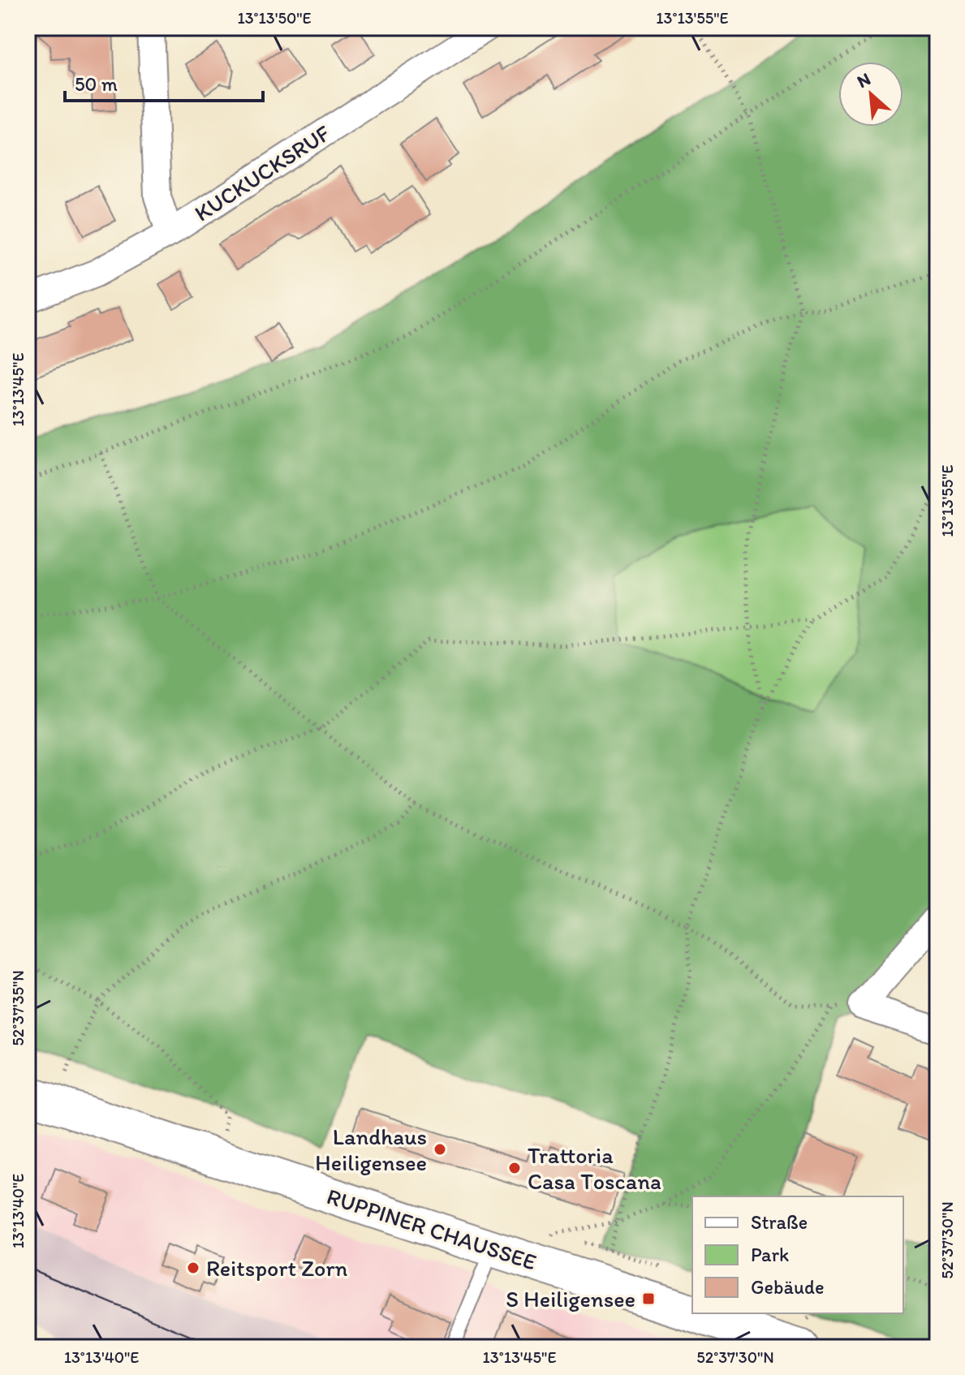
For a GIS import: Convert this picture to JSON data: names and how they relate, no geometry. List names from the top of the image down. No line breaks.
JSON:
{"streets":{"main road":["RUPPINER CHAUSSEE"],"street":["KUCKUCKSRUF"]},"places":{"other":["Landhaus Heiligensee","Trattoria Casa Toscana","Reitsport Zorn"],"transit":["S Heiligensee"]},"legend":["Straße","Park","Gebäude"],"scale_bar":"50 m","north":"top left","coordinates":["13°13'50\"E","13°13'55\"E","13°13'45\"E","52°37'35\"N","13°13'40\"E","52°37'30\"N"]}
